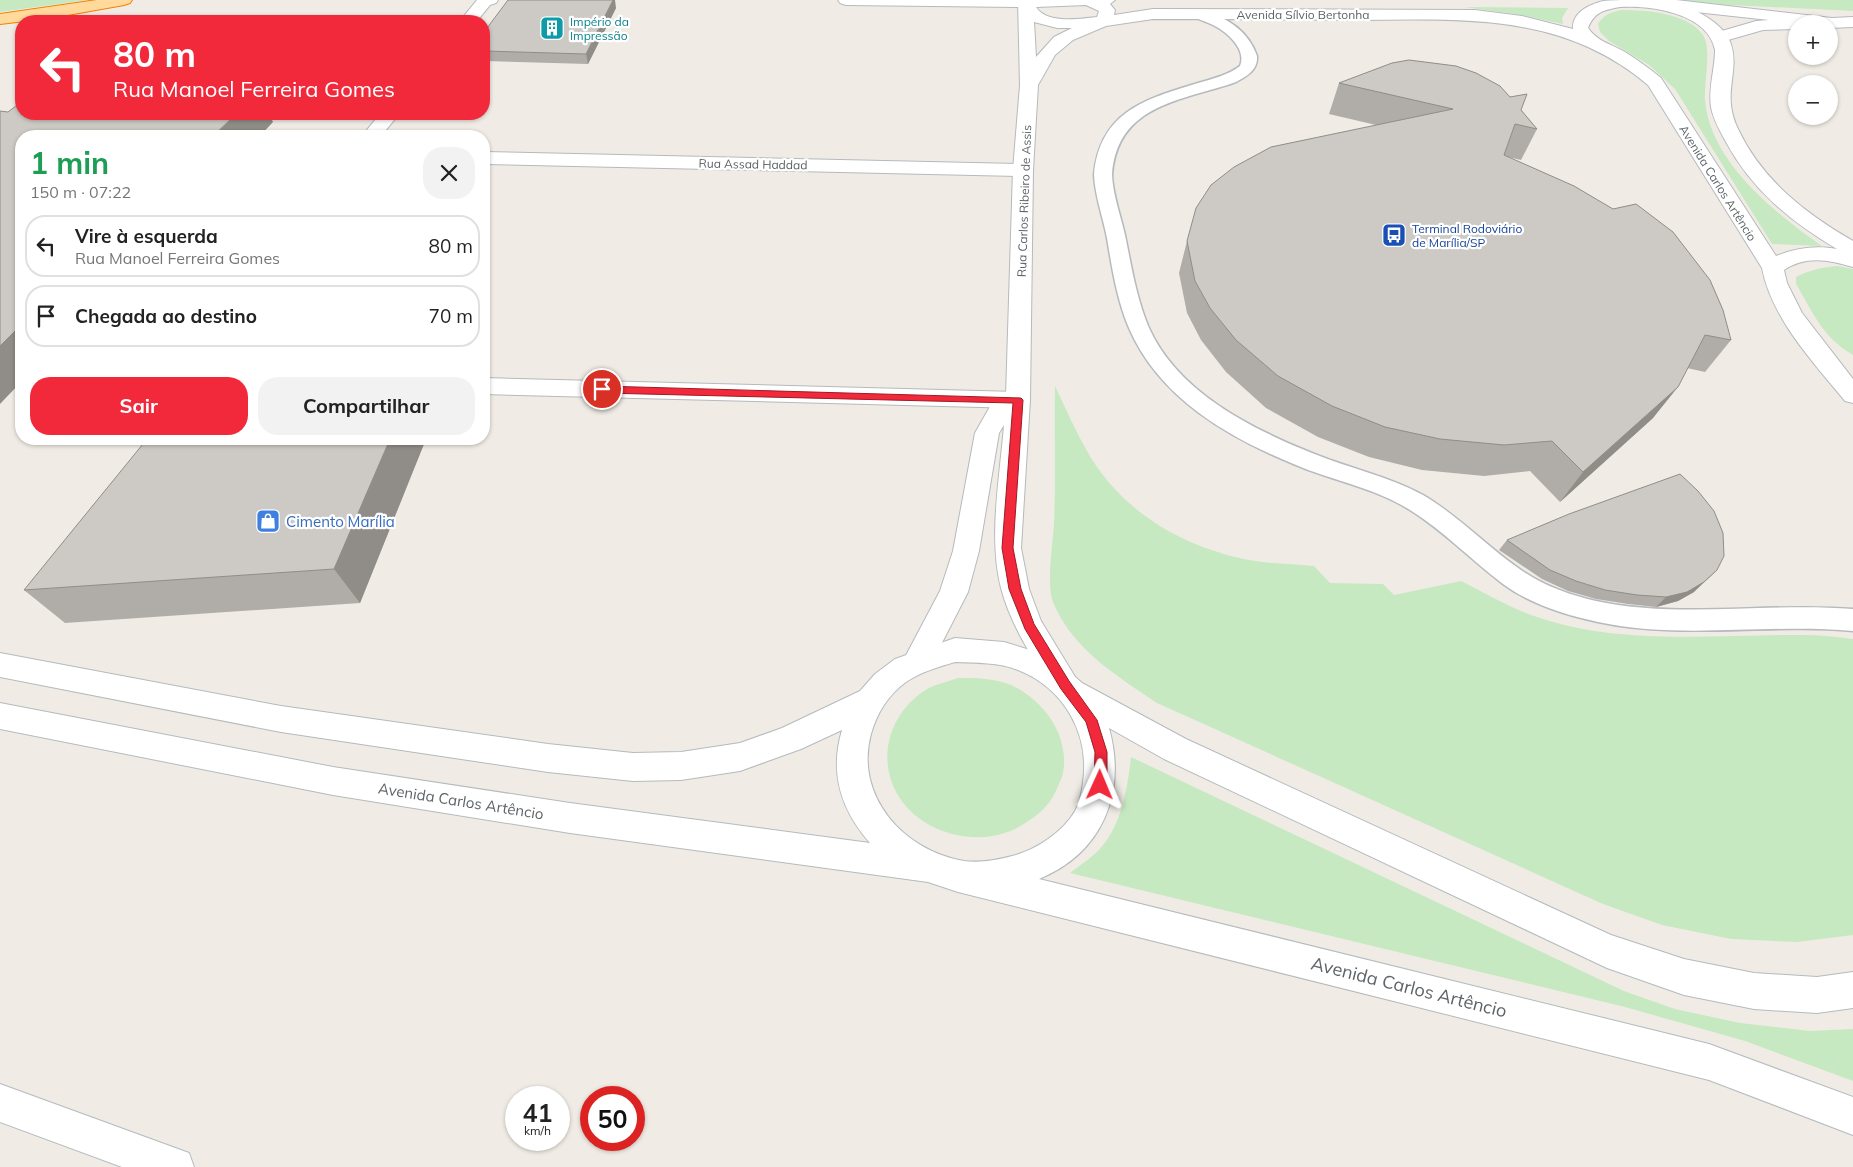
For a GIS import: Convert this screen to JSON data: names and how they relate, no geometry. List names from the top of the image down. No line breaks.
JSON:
{"streets":{"street":["Rua Assad Haddad","Avenida Carlos Artêncio","Rua Carlos Ribeiro de Assis"]},"crossings":[["Rua Assad Haddad","Rua Carlos Ribeiro de Assis"],["Avenida Carlos Artêncio","Rua Carlos Ribeiro de Assis"]],"places":{"building":["Império da Impressão"],"bus stop":["Terminal Rodoviário de Marília/SP"],"shop":["Cimento Marília"]},"page":{"map_buttons":["+","−"],"turn":["80 m","Rua Manoel Ferreira Gomes"],"heading":["1 min","150 m · 07:22"],"list":[{"name":"Vire à esquerda","note":"Rua Manoel Ferreira Gomes","value":"80 m"},{"name":"Chegada ao destino","value":"70 m"}],"buttons":["Sair","Compartilhar"],"speed":"41 km/h","limit":"50"}}
